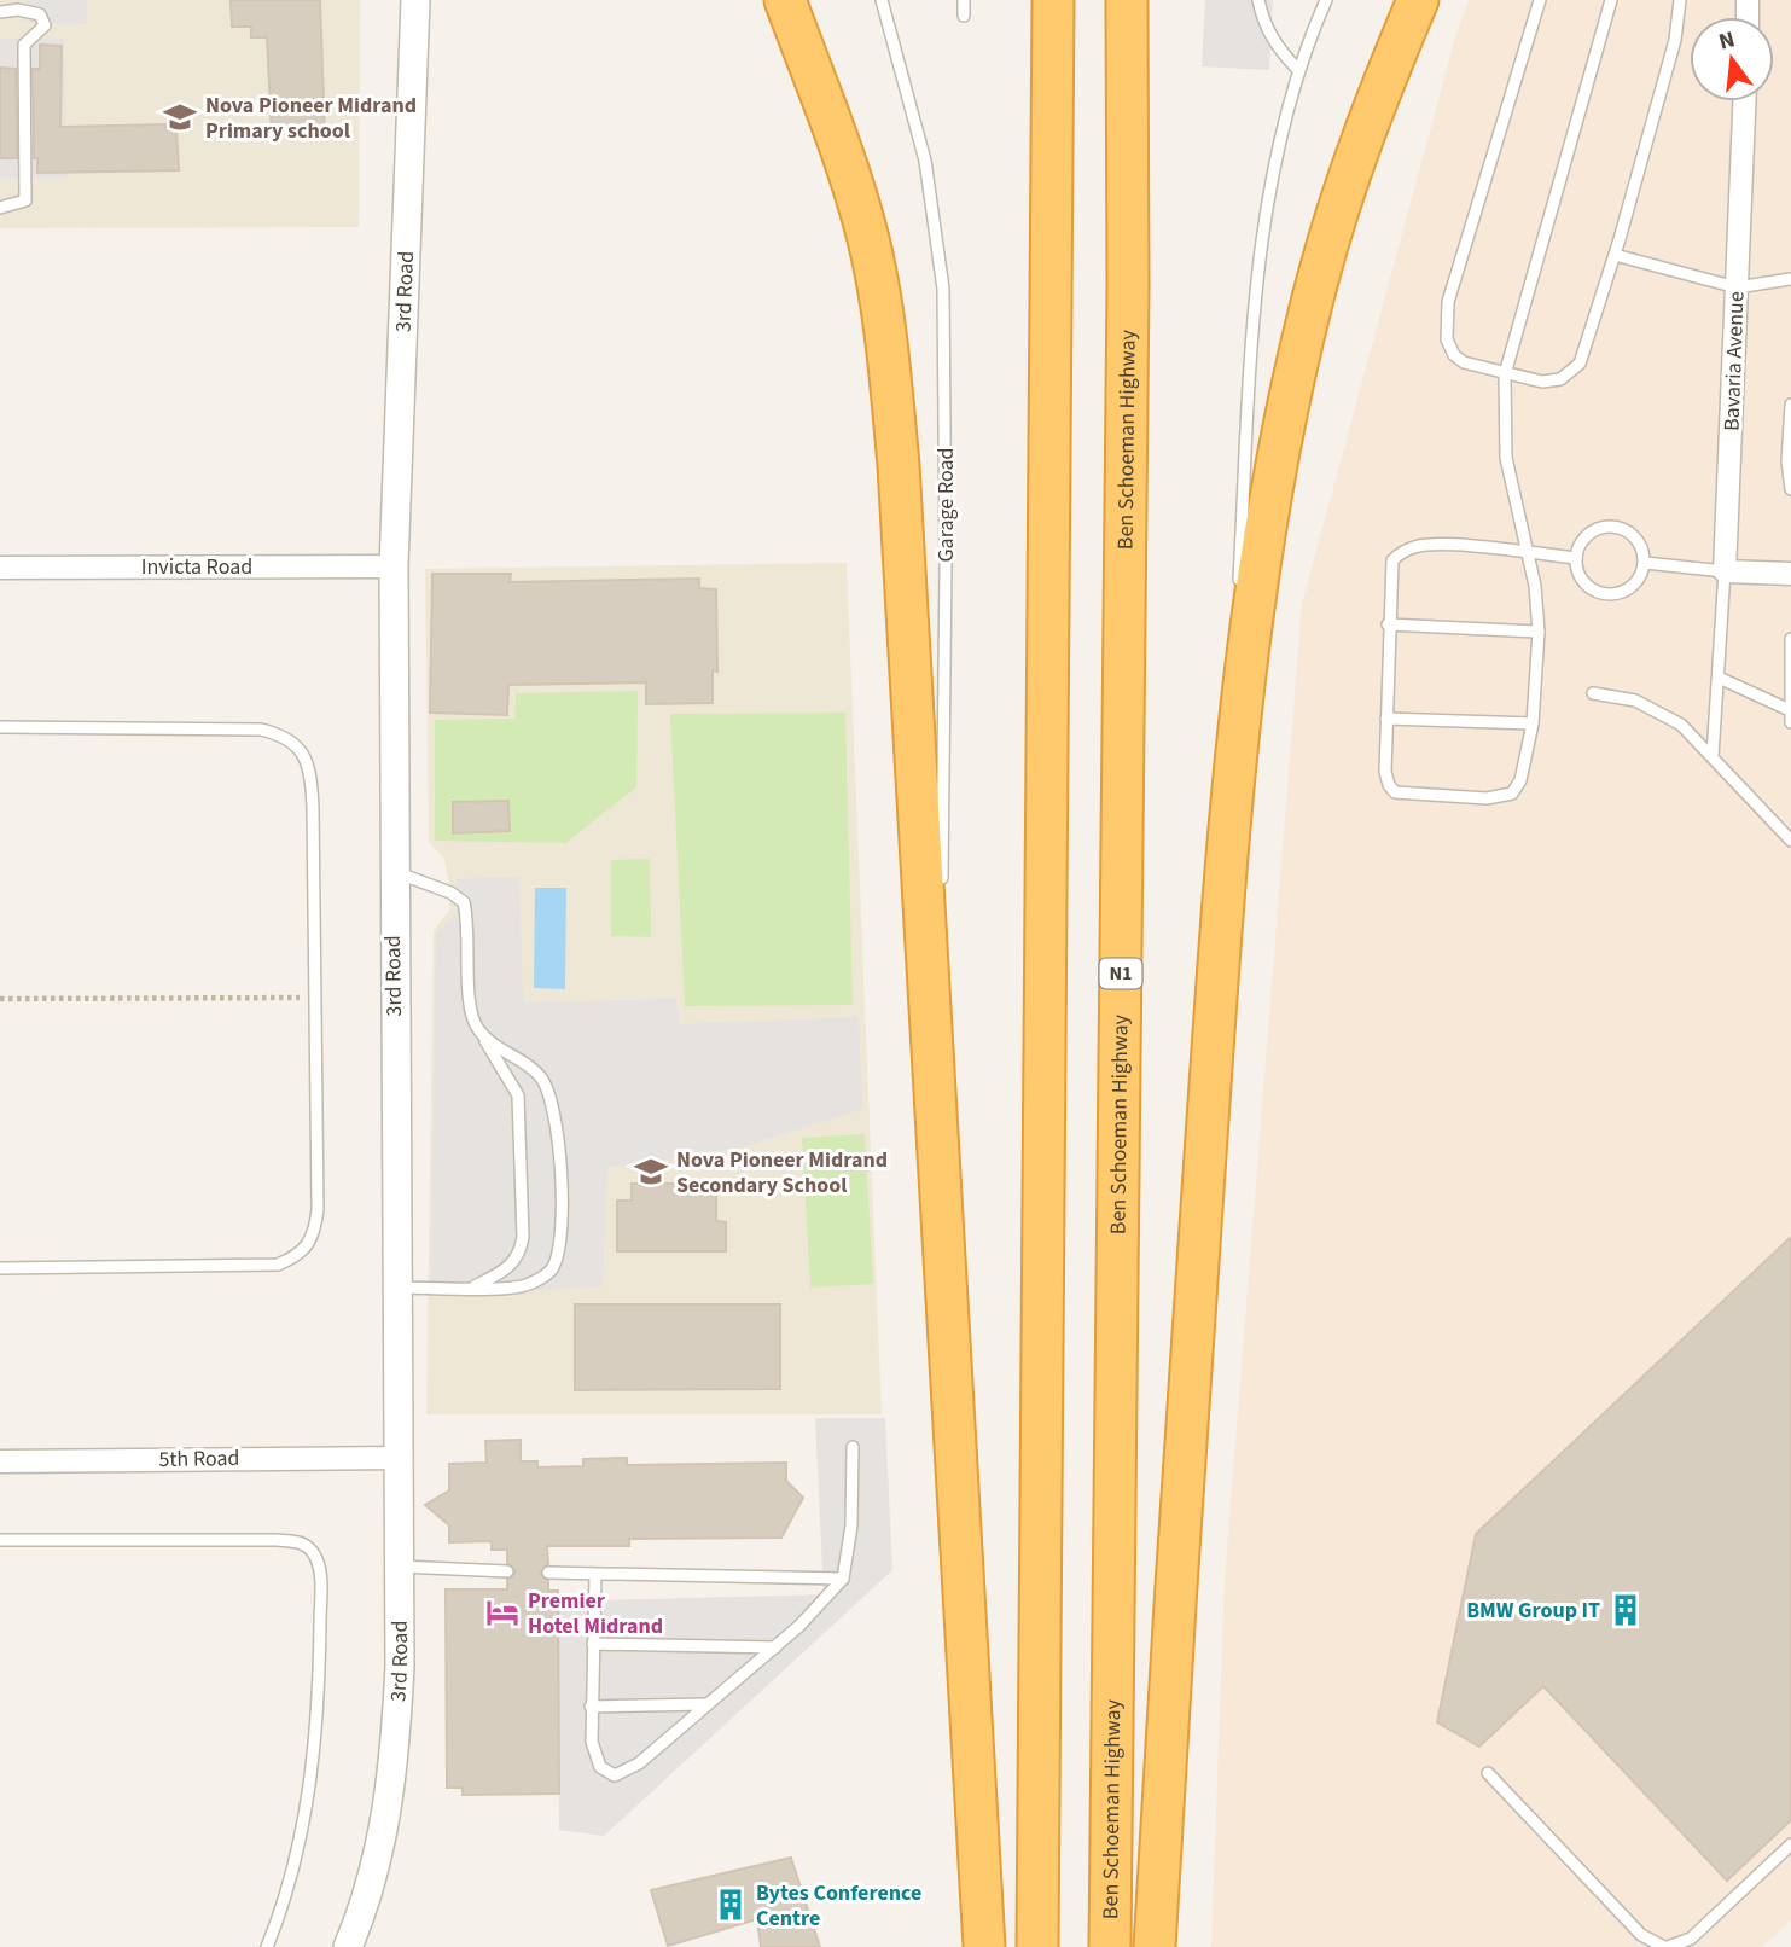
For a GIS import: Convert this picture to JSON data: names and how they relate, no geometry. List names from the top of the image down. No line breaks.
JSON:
{"streets":{"highway":["Ben Schoeman Highway","N1"],"street":["3rd Road","Bavaria Avenue","Invicta Road","5th Road"],"lane":["Garage Road"]},"crossings":[["3rd Road","Invicta Road"],["3rd Road","5th Road"]],"places":{"school or university":["Nova Pioneer Midrand Primary school","Nova Pioneer Midrand Secondary School"],"building":["BMW Group IT","Bytes Conference Centre"],"hotel":["Premier Hotel Midrand"]},"north":"top"}
